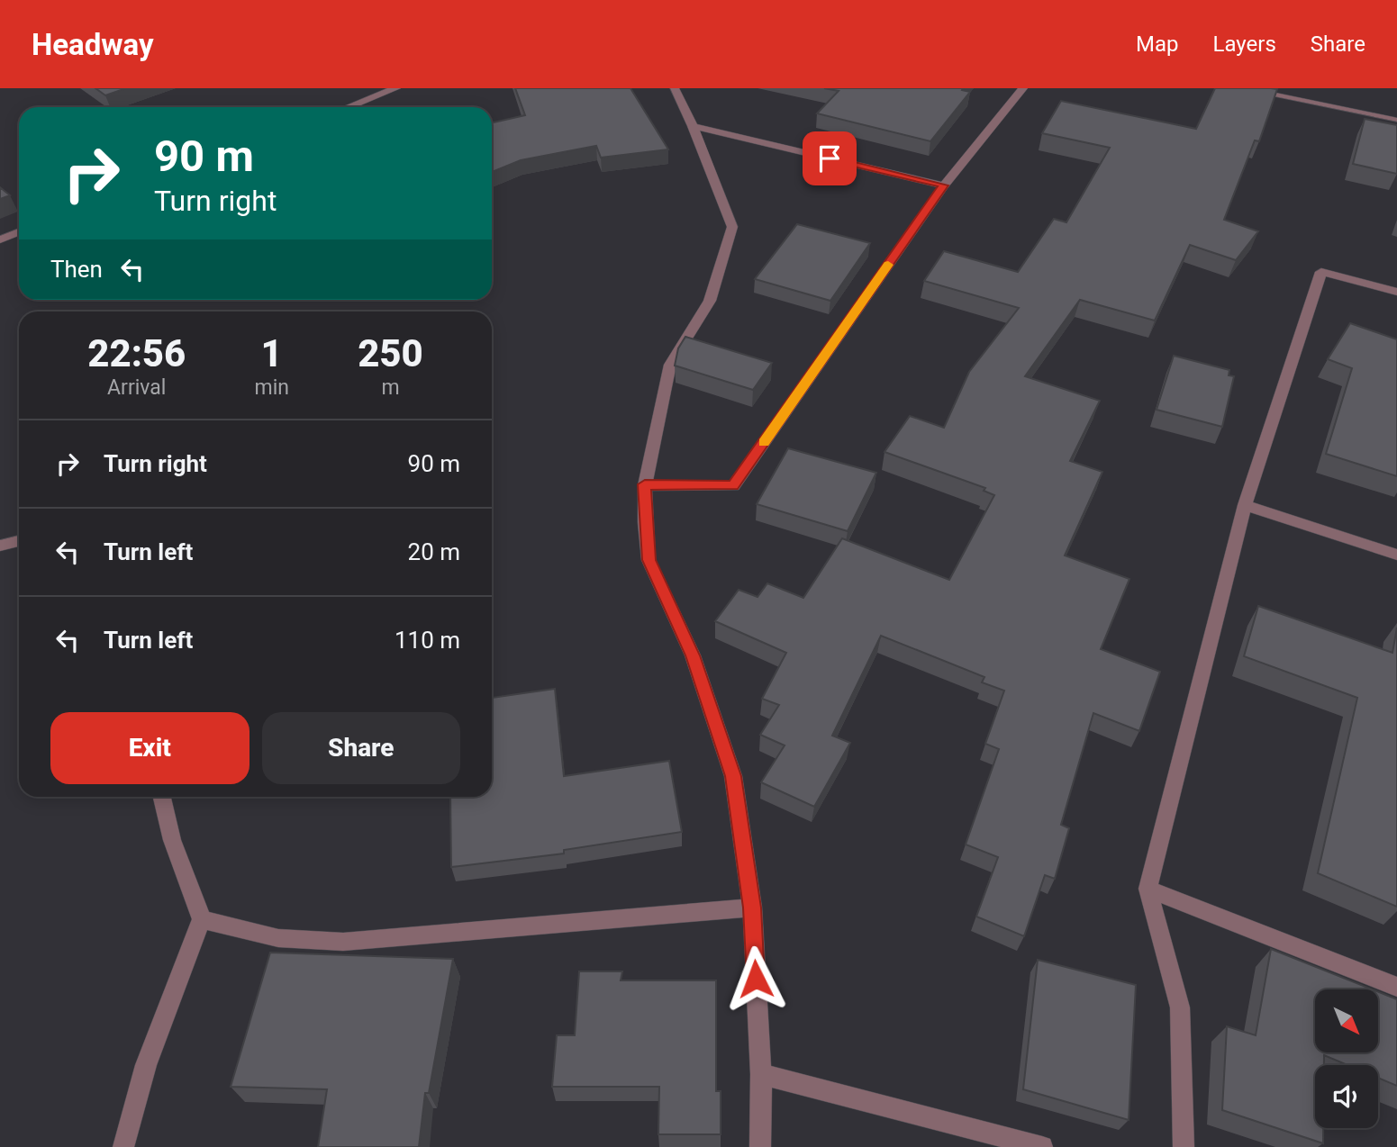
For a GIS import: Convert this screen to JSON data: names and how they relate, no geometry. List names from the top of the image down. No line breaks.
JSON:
{"north":"bottom right","page":{"header":"Headway","nav":["Map","Layers","Share"],"turn":["90 m","Turn right"],"then":"Then","eta":["22:56","Arrival","1","min","250","m"],"list":[{"name":"Turn right","value":"90 m"},{"name":"Turn left","value":"20 m"},{"name":"Turn left","value":"110 m"}],"buttons":["Exit","Share"]}}
